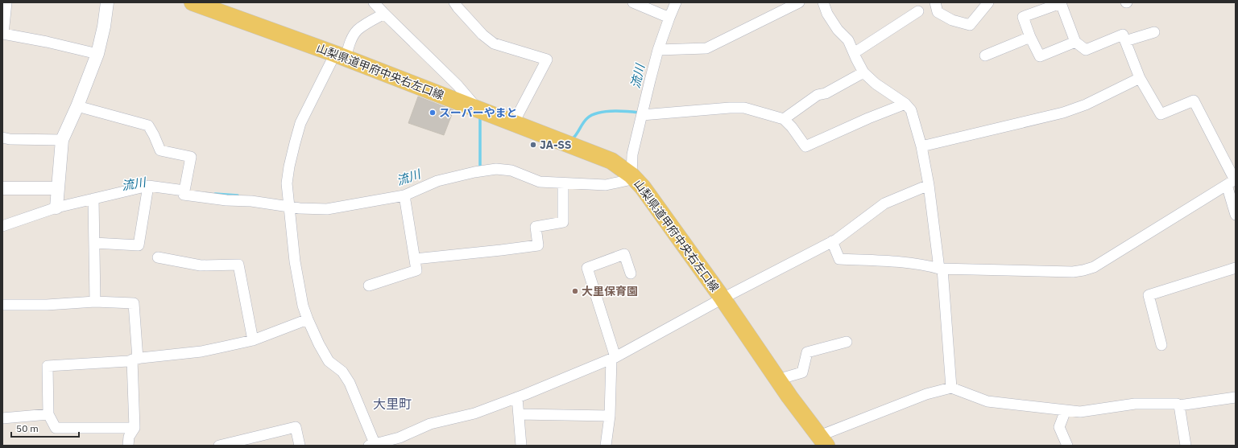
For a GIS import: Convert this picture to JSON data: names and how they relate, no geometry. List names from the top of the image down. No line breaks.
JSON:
{"streets":{"main road":["山梨県道甲府中央右左口線"]},"districts":["大里町"],"water":["流川"],"places":["スーパーやまと","JA-SS","大里保育園"],"scale_bar":"50 m"}
